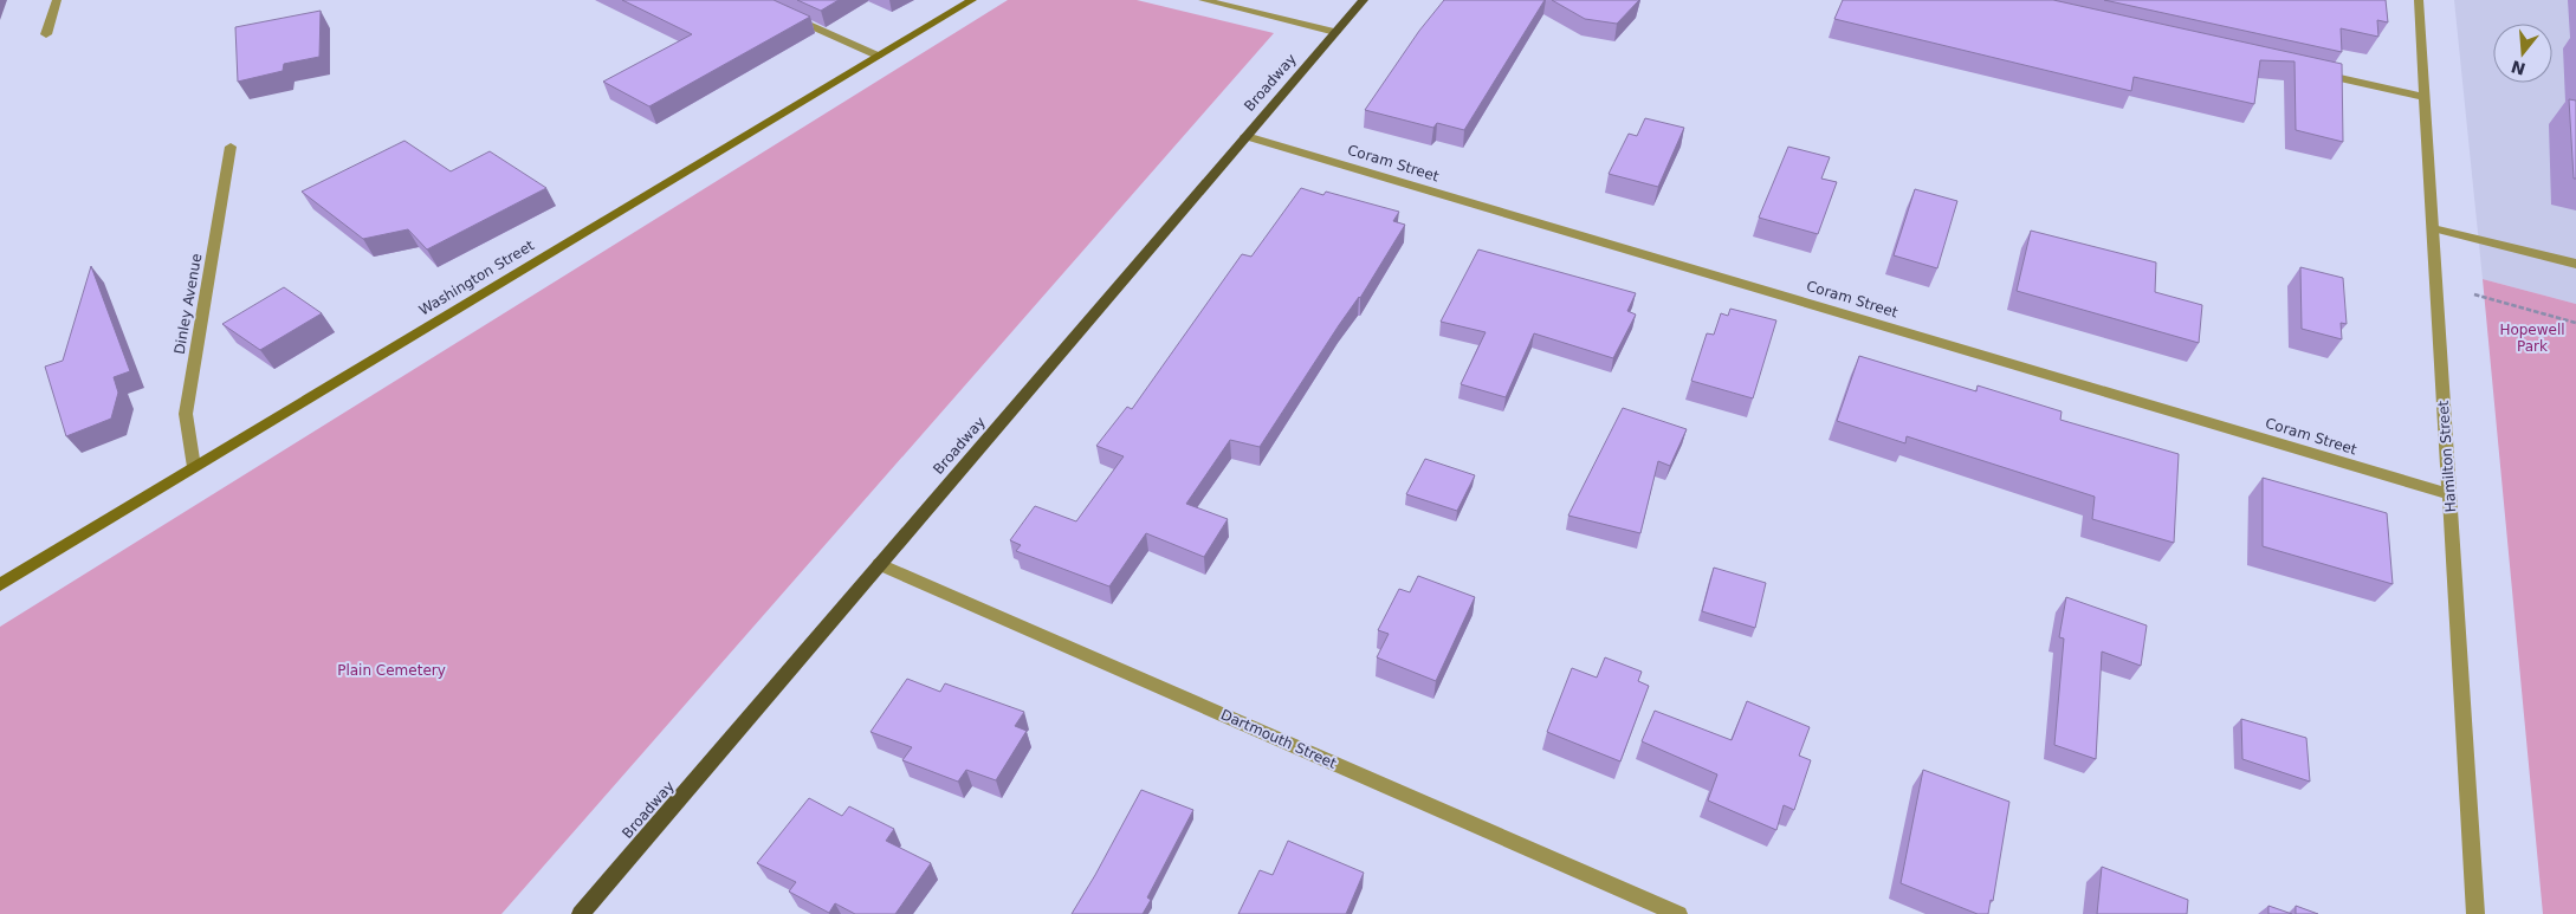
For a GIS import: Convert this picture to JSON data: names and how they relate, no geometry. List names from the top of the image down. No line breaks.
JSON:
{"streets":{"main road":["Broadway"],"street":["Coram Street","Washington Street","Dinley Avenue","Hamilton Street","Dartmouth Street"]},"crossings":[["Broadway","Coram Street"],["Broadway","Dartmouth Street"],["Coram Street","Hamilton Street"],["Washington Street","Dinley Avenue"]],"parks":["Hopewell Park","Plain Cemetery"],"north":"bottom"}
